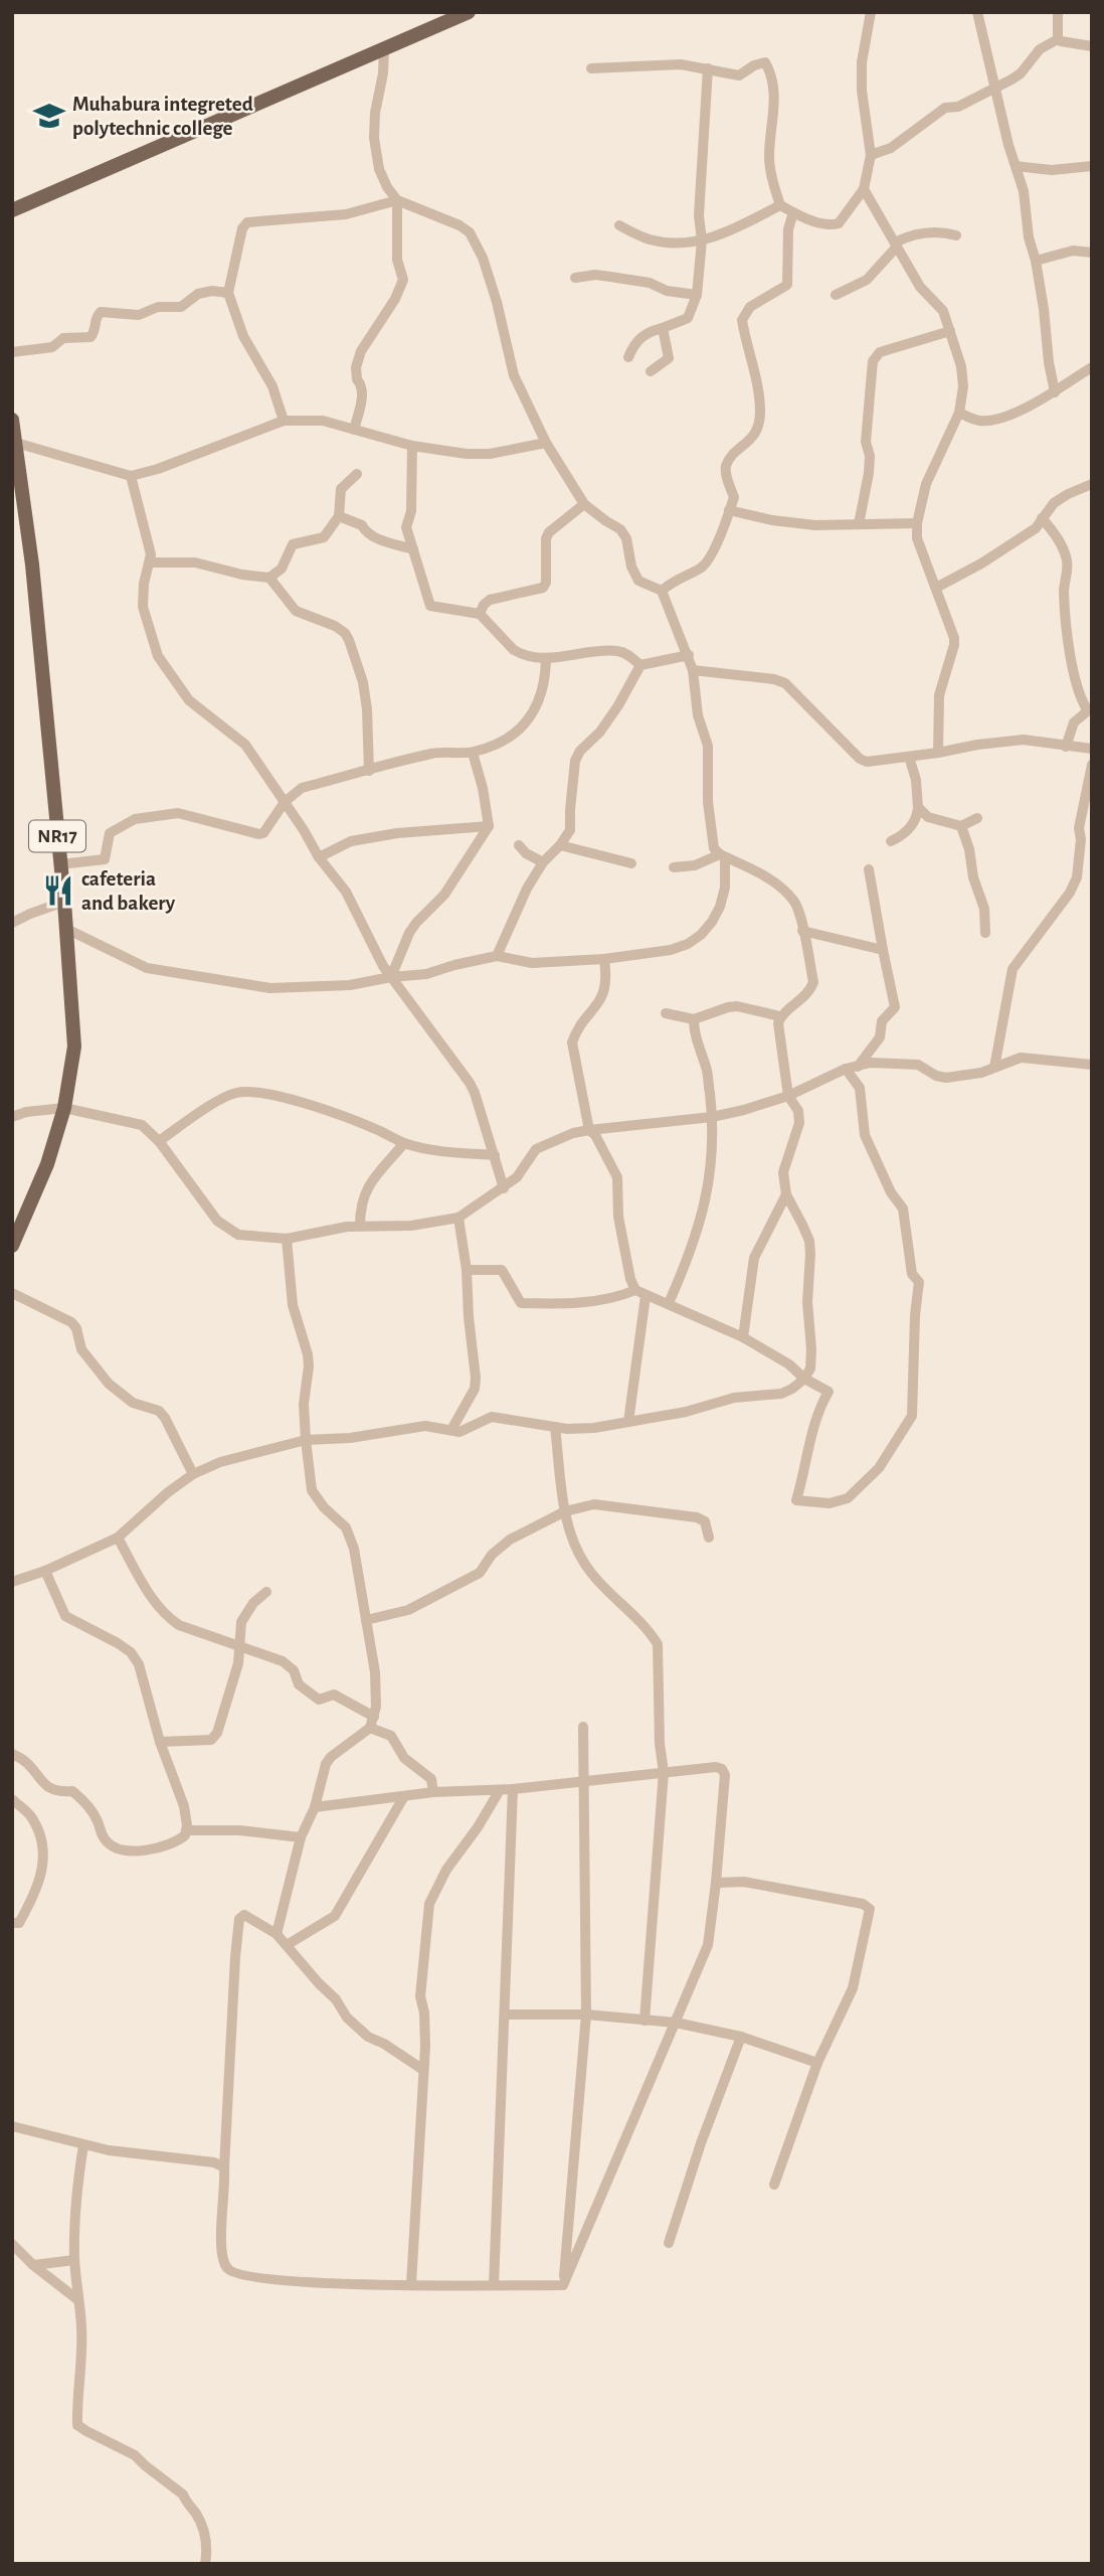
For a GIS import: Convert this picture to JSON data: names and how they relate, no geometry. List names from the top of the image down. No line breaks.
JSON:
{"streets":{"main road":["NR17"]},"places":{"school or university":["Muhabura integreted polytechnic college"],"restaurant":["cafeteria and bakery"]}}
